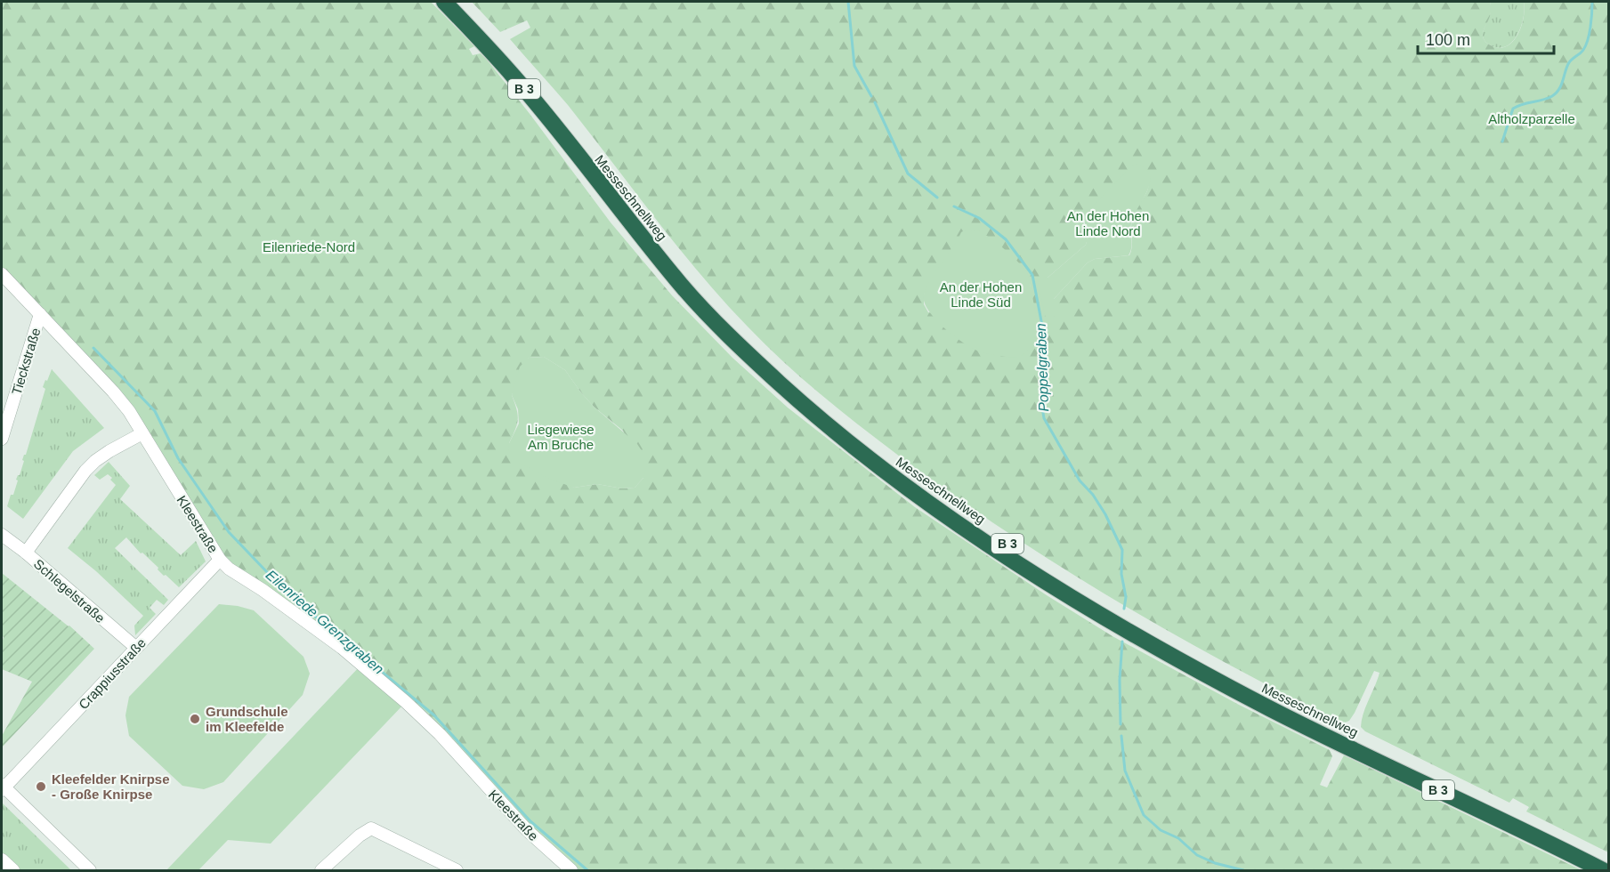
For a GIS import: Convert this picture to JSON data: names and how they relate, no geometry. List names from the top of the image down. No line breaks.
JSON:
{"streets":{"highway":["B 3","Messeschnellweg"],"street":["Tieckstraße","Kleestraße","Schlegelstraße","Crappiusstraße"]},"crossings":[["Tieckstraße","Kleestraße"],["Kleestraße","Crappiusstraße"],["Schlegelstraße","Crappiusstraße"]],"water":["Poppelgraben","Eilenriede Grenzgraben"],"parks":["Altholzparzelle","An der Hohen Linde Nord","Eilenriede-Nord","An der Hohen Linde Süd","Liegewiese Am Bruche"],"places":["Grundschule im Kleefelde","Kleefelder Knirpse - Große Knirpse"],"scale_bar":"100 m"}
